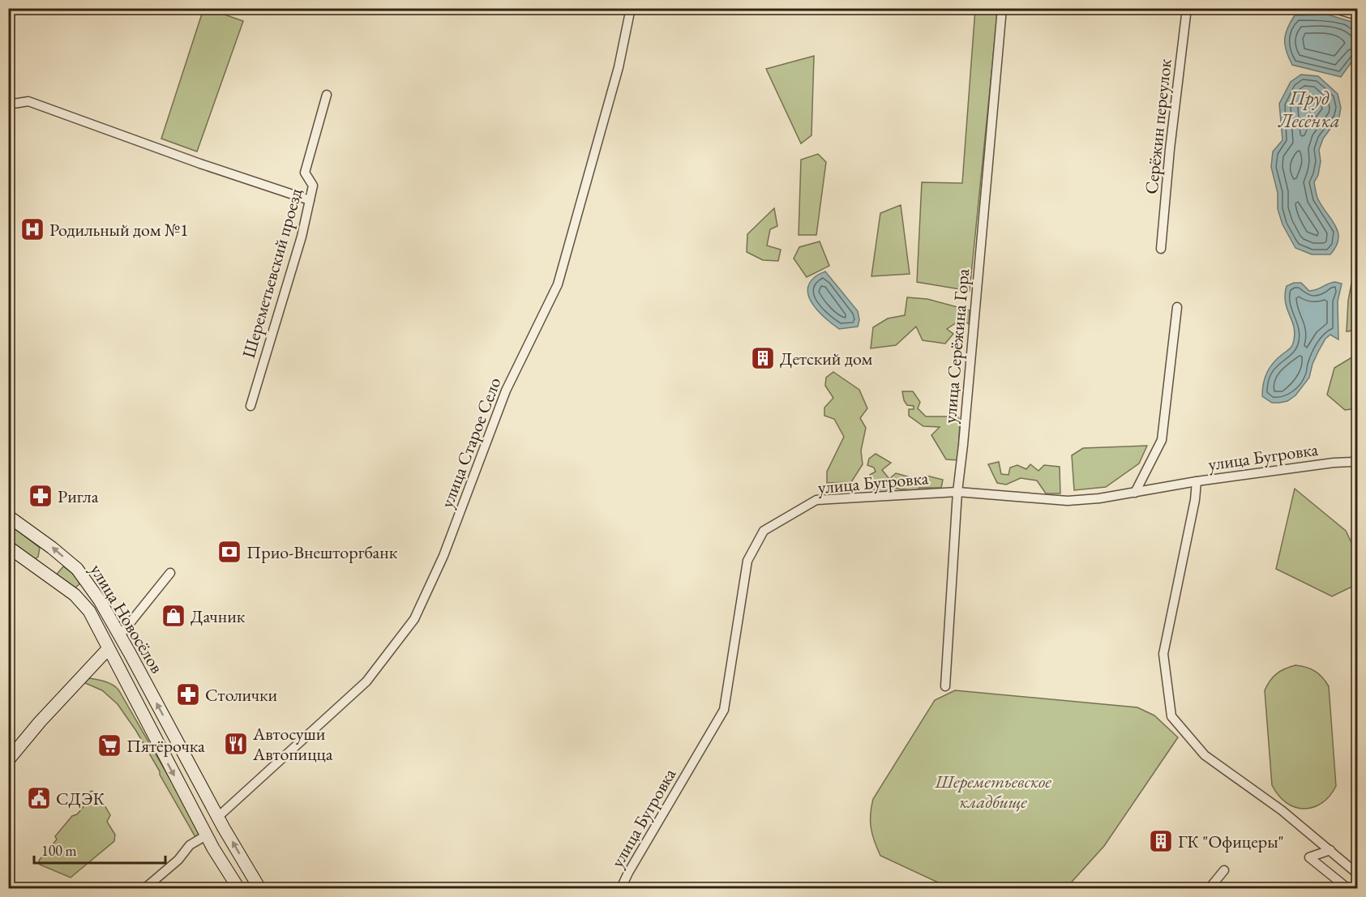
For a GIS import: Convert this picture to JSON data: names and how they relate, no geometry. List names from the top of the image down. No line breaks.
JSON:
{"streets":{"main road":["улица Новосёлов"],"street":["Серёжин переулок","Шереметьевский проезд","улица Серёжина Гора","улица Старое Село","улица Бугровка"]},"crossings":[["улица Серёжина Гора","улица Бугровка"],["улица Старое Село","улица Новосёлов"]],"water":["Пруд Лесёнка"],"parks":["Шереметьевское кладбище"],"places":{"hospital":["Родильный дом №1"],"building":["Детский дом","ГК \"Офицеры\""],"pharmacy":["Ригла","Столички"],"bank":["Прио-Внешторгбанк"],"shop":["Дачник"],"restaurant":["Автосуши Автопицца"],"supermarket":["Пятёрочка"],"public building":["СДЭК"]},"scale_bar":"100 m"}
